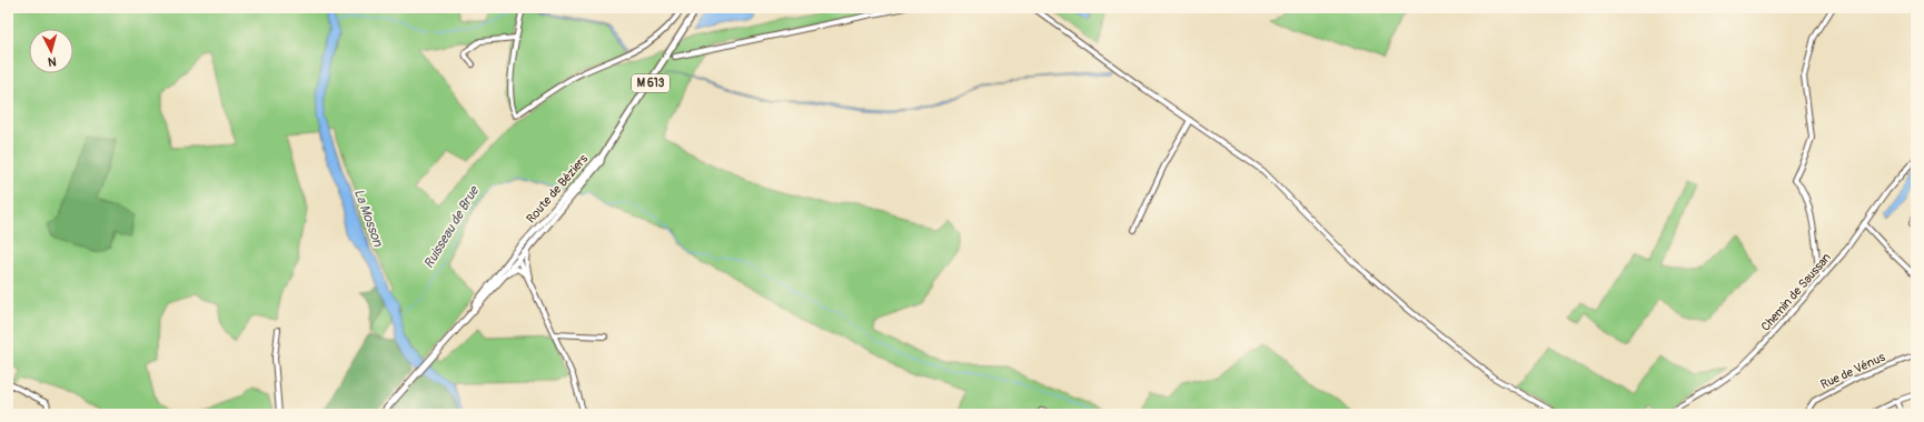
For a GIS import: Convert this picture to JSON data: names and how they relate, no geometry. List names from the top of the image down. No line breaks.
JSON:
{"streets":{"main road":["M 613","Route de Béziers"],"street":["Chemin de Saussan","Rue de Vénus"]},"crossings":[["M 613","Route de Béziers"]],"water":["La Mosson","Ruisseau de Brue"],"north":"bottom"}
